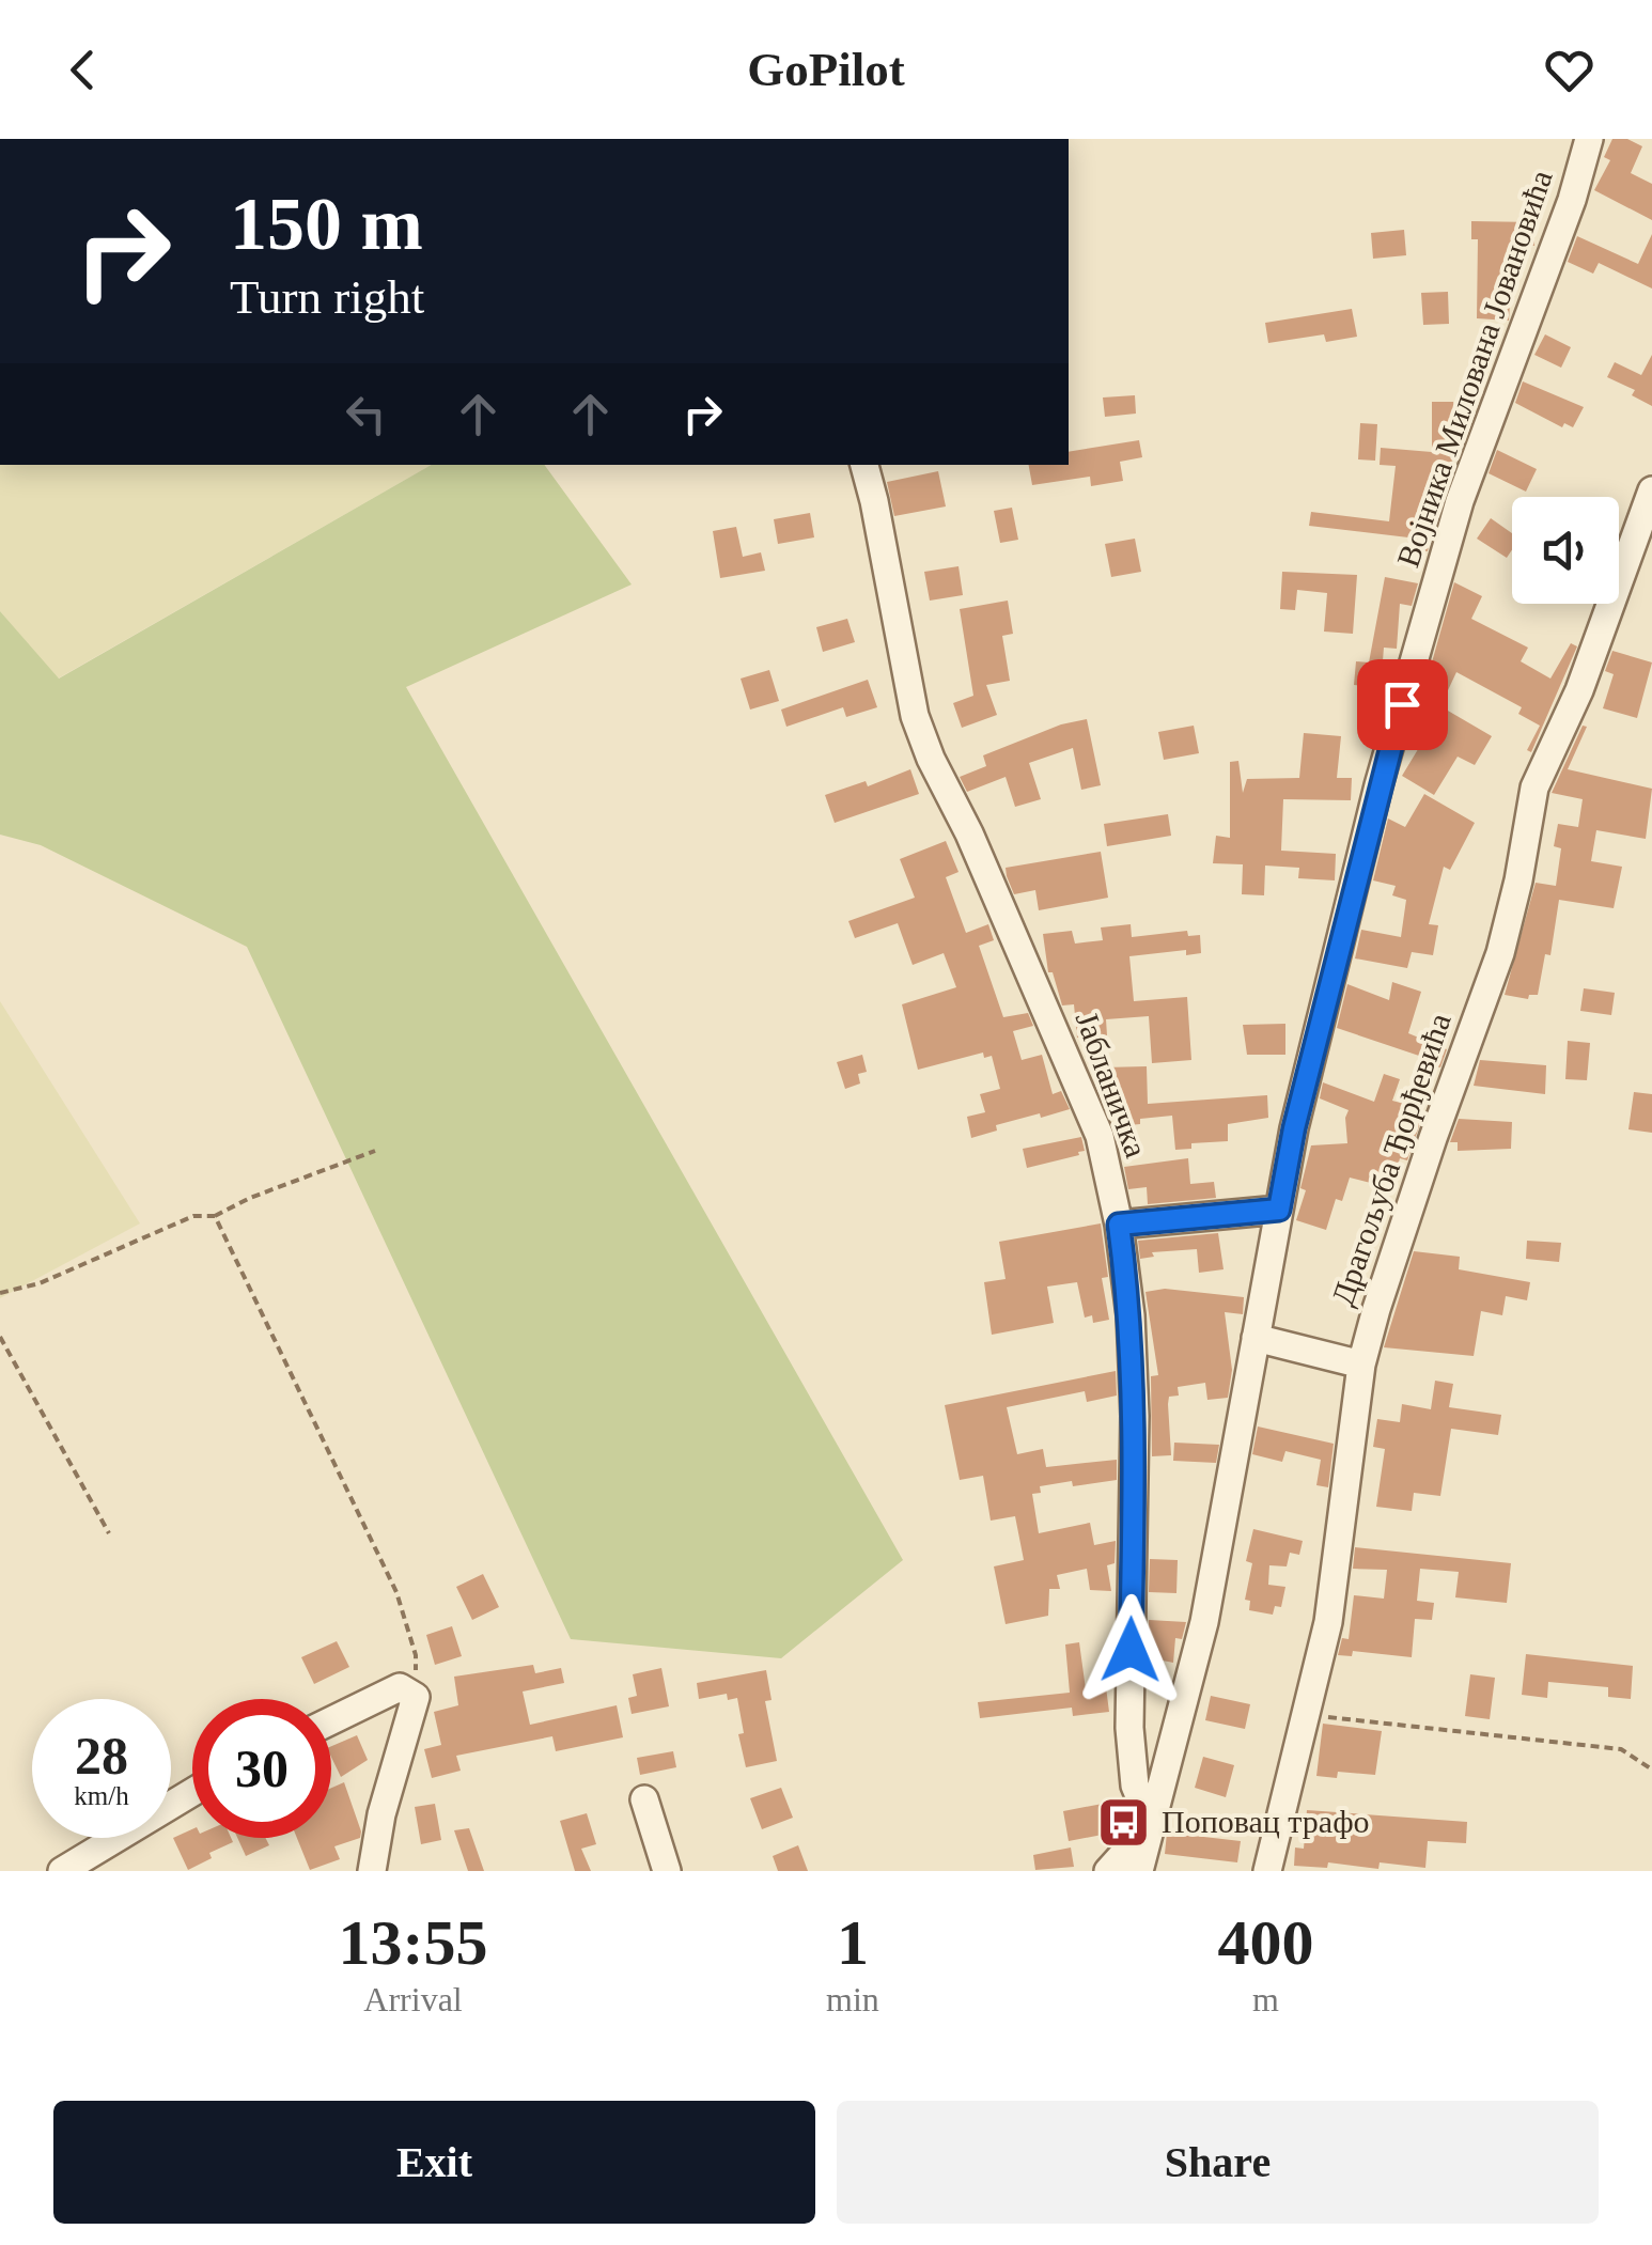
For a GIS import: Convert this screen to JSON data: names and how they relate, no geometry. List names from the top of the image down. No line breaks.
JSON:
{"streets":{"street":["Војника Милована Јовановића","Јабланичка","Драгољуба Ђорђевића"]},"crossings":[["Војника Милована Јовановића","Јабланичка"]],"places":{"bus stop":["Поповац трафо"]},"page":{"header":"GoPilot","turn":["150 m","Turn right"],"speed":"28 km/h","limit":"30","eta":["13:55","Arrival","1","min","400","m"],"buttons":["Exit","Share"]}}
